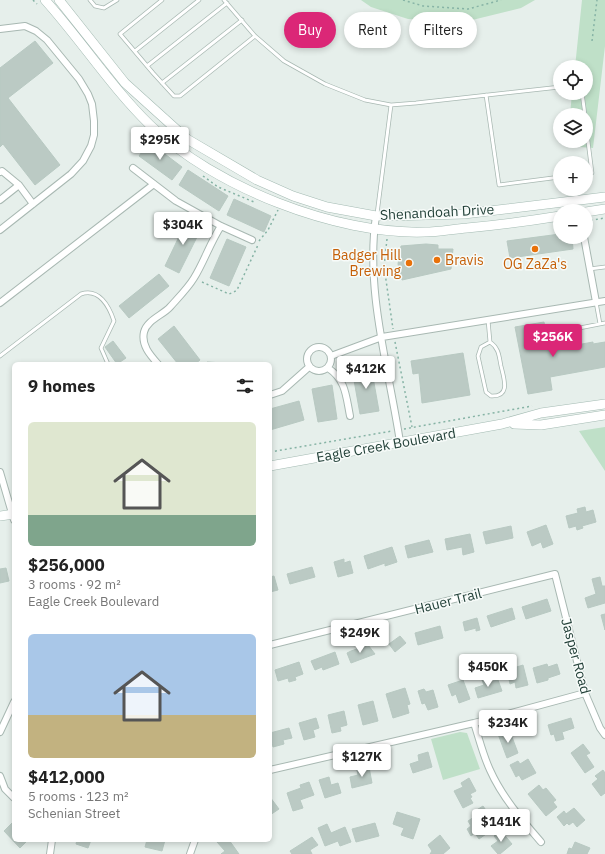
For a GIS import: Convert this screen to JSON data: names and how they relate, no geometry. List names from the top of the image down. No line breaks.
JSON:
{"streets":{"street":["Shenandoah Drive","Eagle Creek Boulevard","Hauer Trail","Jasper Road"]},"crossings":[["Hauer Trail","Jasper Road"]],"places":["OG ZaZa's","Bravis","Badger Hill Brewing"],"page":{"chip":["Buy","Rent","Filters"],"map_buttons":["+","−"],"price":["$295K","$304K","$256K","$412K","$249K","$450K","$234K","$127K","$141K"],"heading":"9 homes","list":[{"name":"$256,000","note":"3 rooms · 92 m² · Eagle Creek Boulevard"},{"name":"$412,000","note":"5 rooms · 123 m² · Schenian Street"}]}}
